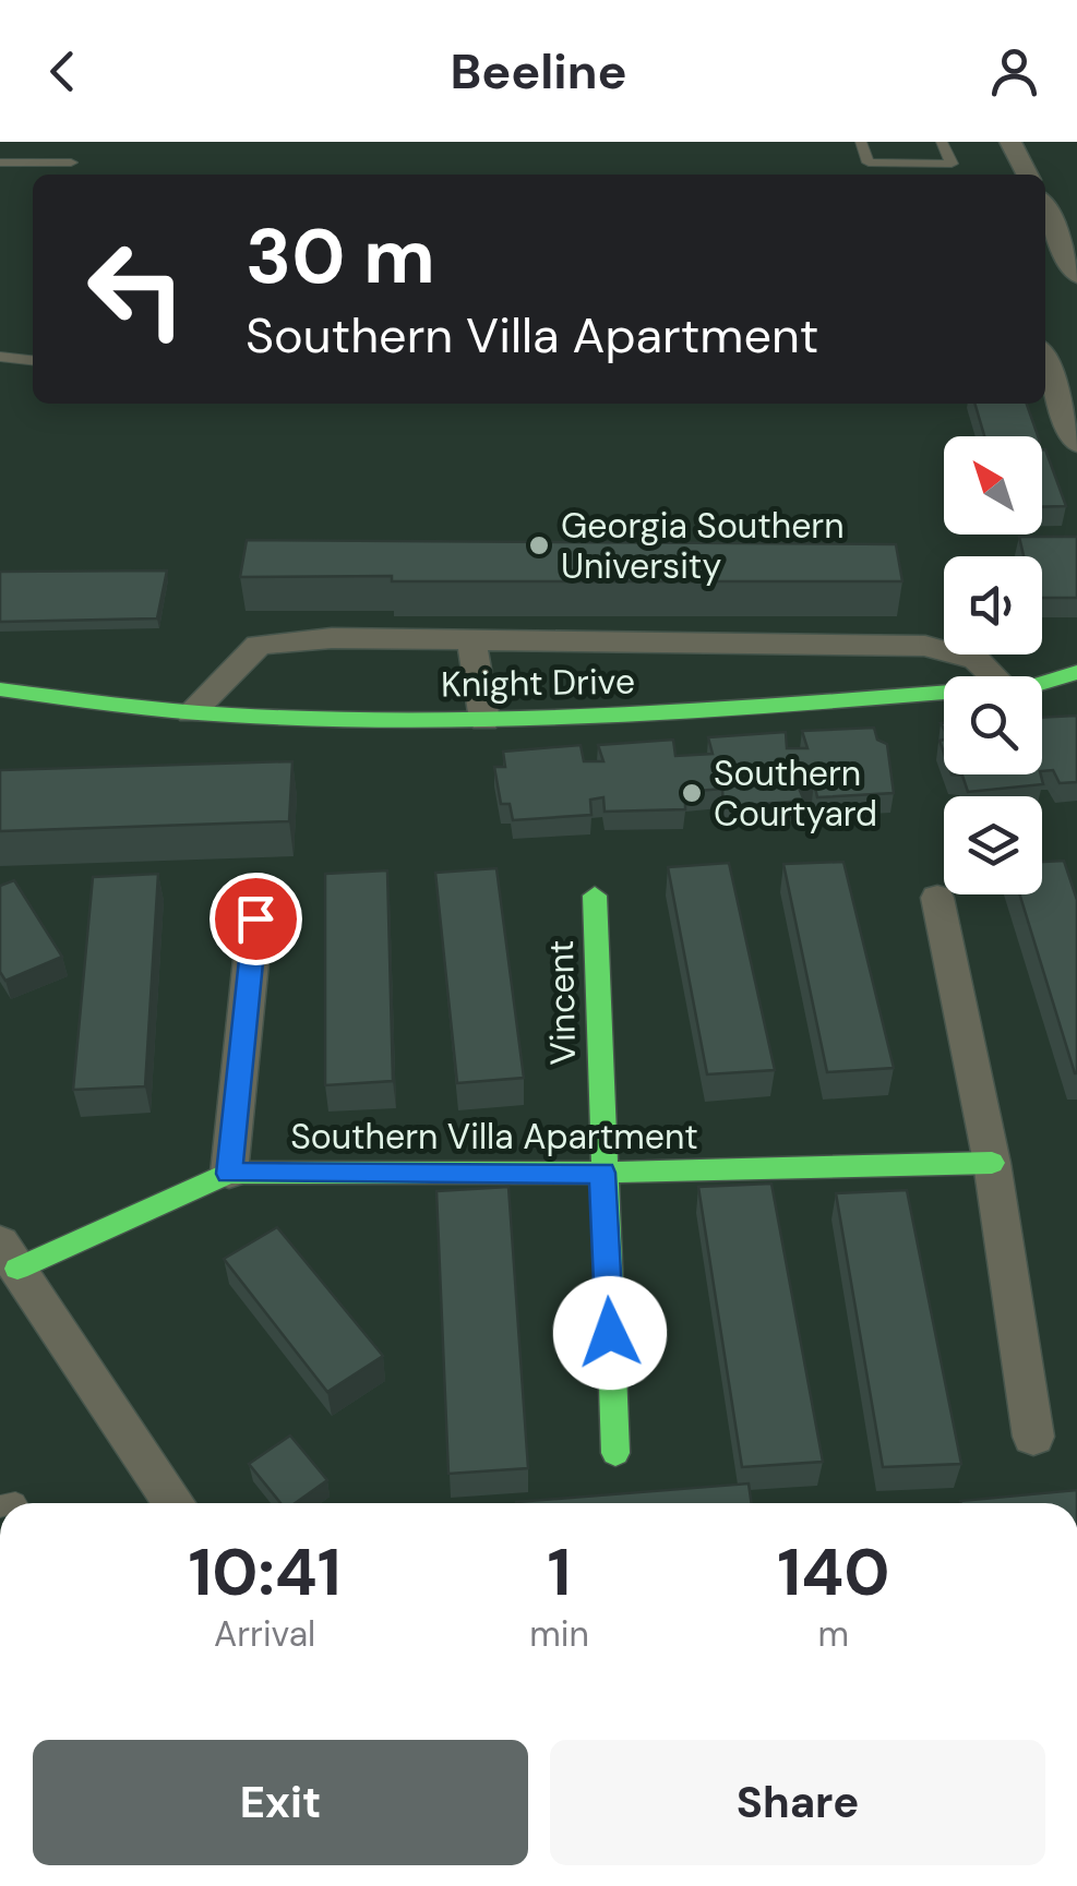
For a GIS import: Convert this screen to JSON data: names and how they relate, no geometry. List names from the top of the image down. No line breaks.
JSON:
{"streets":{"street":["Knight Drive","Vincent","Southern Villa Apartment"]},"crossings":[["Vincent","Southern Villa Apartment"]],"places":["Georgia Southern University","Southern Courtyard"],"north":"top left","page":{"header":"Beeline","turn":["30 m","Southern Villa Apartment"],"eta":["10:41","Arrival","1","min","140","m"],"buttons":["Exit","Share"]}}
